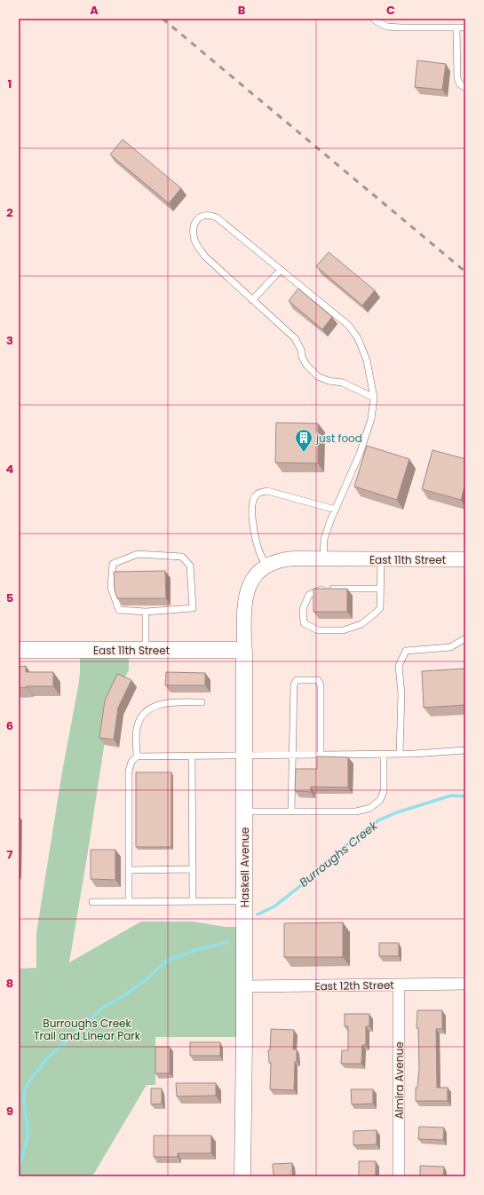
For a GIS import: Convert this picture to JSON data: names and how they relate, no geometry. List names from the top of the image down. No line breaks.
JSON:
{"streets":{"main road":["East 11th Street","Haskell Avenue"],"street":["East 12th Street","Almira Avenue"]},"crossings":[["East 11th Street","Haskell Avenue"],["Haskell Avenue","East 12th Street"],["East 12th Street","Almira Avenue"]],"water":["Burroughs Creek"],"parks":["Burroughs Creek Trail and Linear Park"],"places":{"building":["just food"]},"grid":{"columns":["A","B","C"],"rows":["1","2","3","4","5","6","7","8","9"]}}
